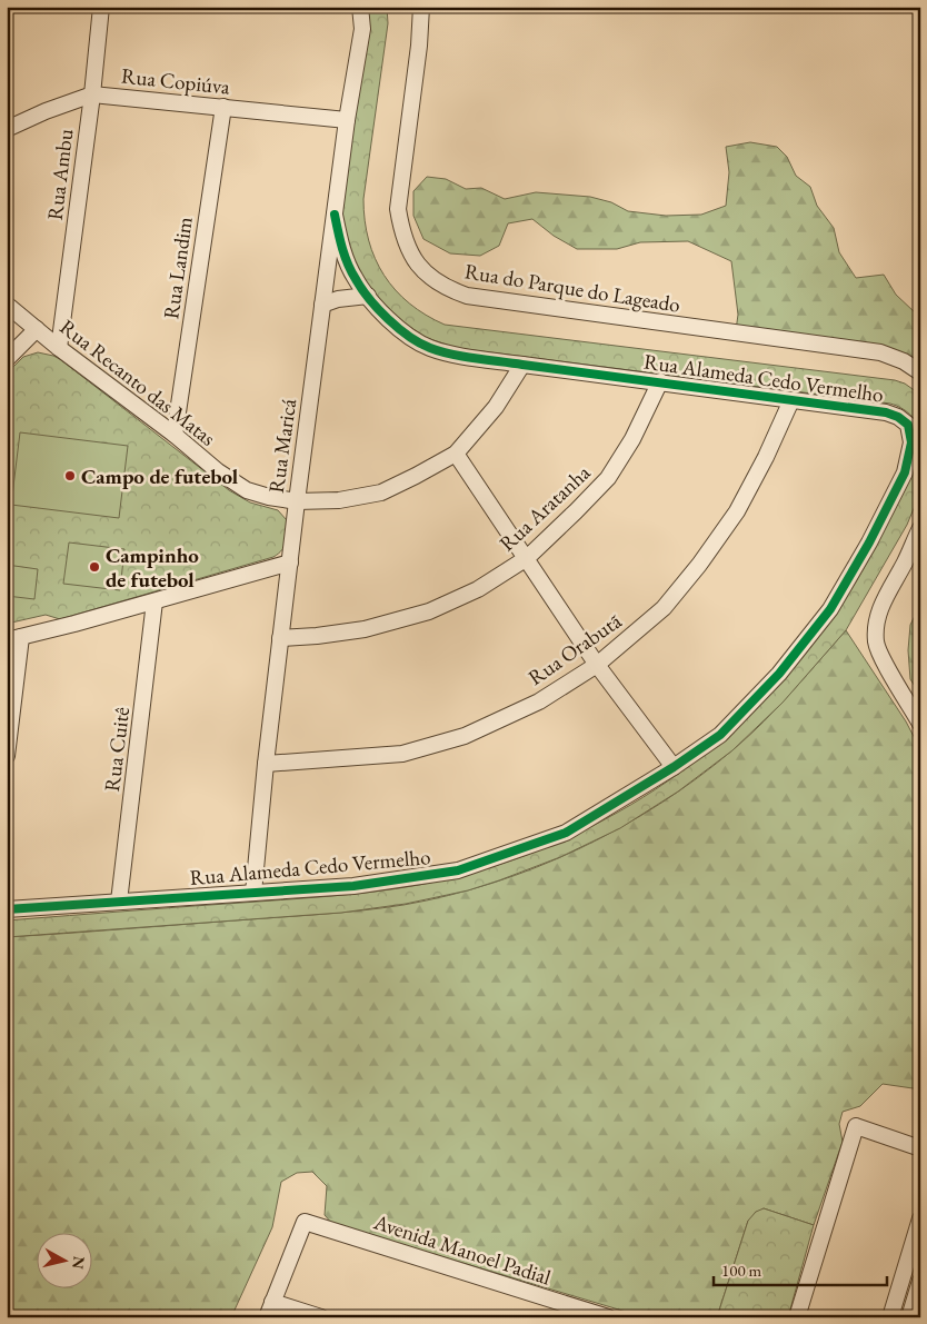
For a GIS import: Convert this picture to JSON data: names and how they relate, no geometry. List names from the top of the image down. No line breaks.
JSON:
{"streets":{"street":["Rua Copiúva","Rua Ambu","Rua Landim","Rua do Parque do Lageado","Rua Alameda Cedo Vermelho","Rua Recanto das Matas","Rua Maricá","Rua Aratanha","Rua Orabutã","Rua Cuitê","Avenida Manoel Padial"]},"crossings":[["Rua Copiúva","Rua Ambu"],["Rua Copiúva","Rua Landim"],["Rua Copiúva","Rua Maricá"],["Rua Ambu","Rua Recanto das Matas"],["Rua Landim","Rua Recanto das Matas"],["Rua Alameda Cedo Vermelho","Rua Recanto das Matas"],["Rua Alameda Cedo Vermelho","Rua Maricá"],["Rua Alameda Cedo Vermelho","Rua Aratanha"],["Rua Alameda Cedo Vermelho","Rua Orabutã"],["Rua Alameda Cedo Vermelho","Rua Cuitê"],["Rua Recanto das Matas","Rua Maricá"],["Rua Maricá","Rua Aratanha"],["Rua Maricá","Rua Orabutã"]],"places":["Campo de futebol","Campinho de futebol"],"scale_bar":"100 m","north":"right"}
